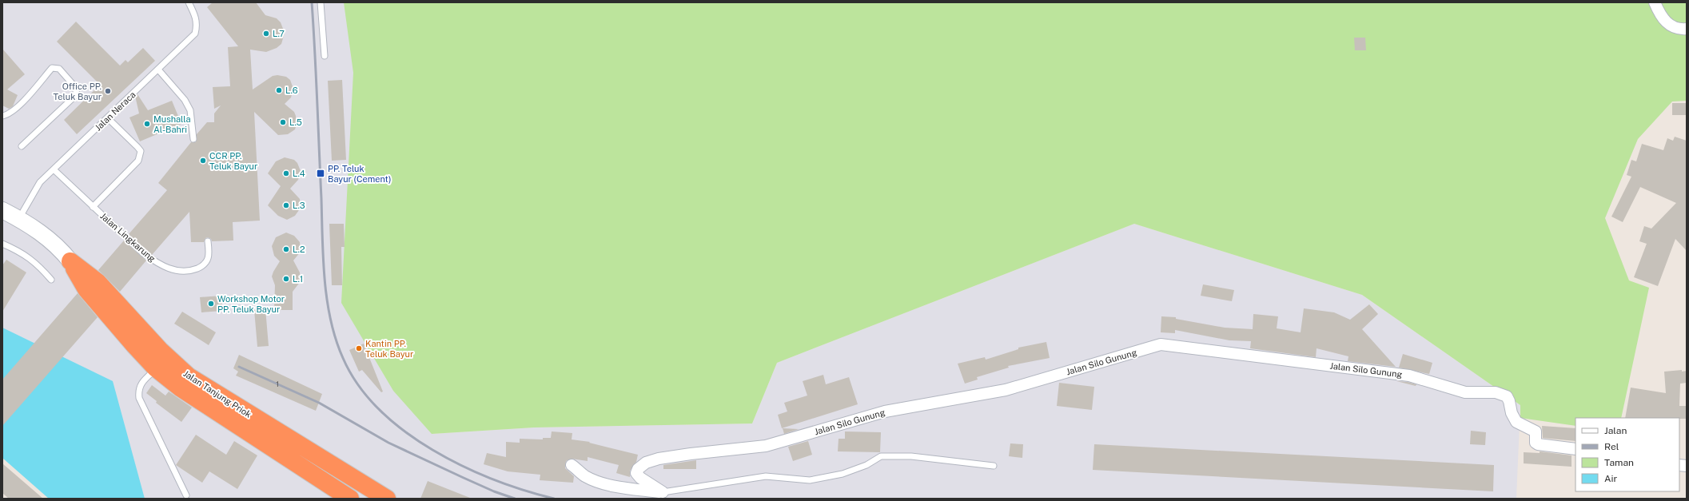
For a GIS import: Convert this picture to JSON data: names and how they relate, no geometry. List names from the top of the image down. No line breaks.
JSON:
{"streets":{"highway":["Jalan Tanjung Priok"],"street":["Jalan Silo Gunung"],"lane":["Jalan Neraca","Jalan Lingkarung"]},"crossings":[["Jalan Neraca","Jalan Lingkarung"],["Jalan Neraca","Jalan Tanjung Priok"]],"places":{"other":["L.7","L.6","Office PP. Teluk Bayur","L.5","Mushalla Al-Bahri","CCR PP. Teluk Bayur","L.4","L.3","L.2","L.1","Workshop Motor PP. Teluk Bayur","Kantin PP. Teluk Bayur"],"transit":["PP. Teluk Bayur (Cement)"]},"house_numbers":["1"],"legend":["Jalan","Rel","Taman","Air"]}
